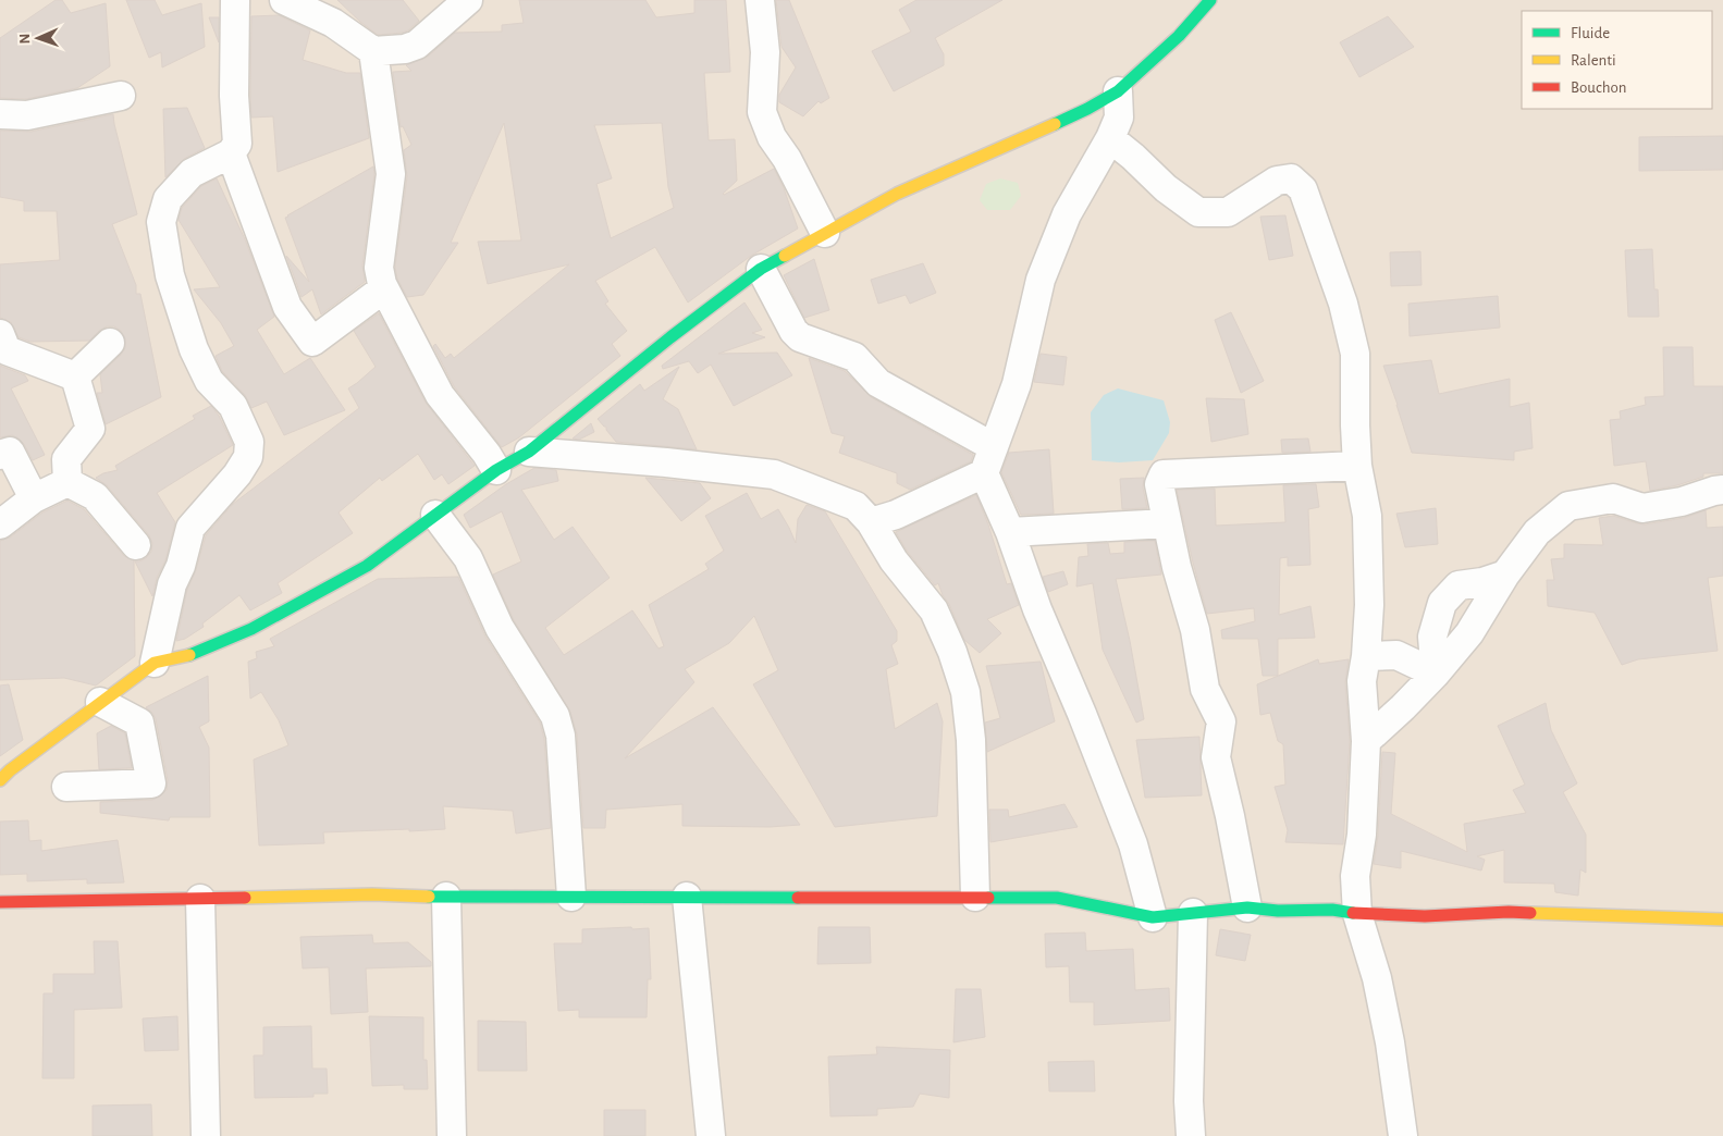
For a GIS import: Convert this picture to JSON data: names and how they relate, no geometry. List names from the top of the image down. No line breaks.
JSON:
{"legend":["Fluide","Ralenti","Bouchon"],"north":"left"}
